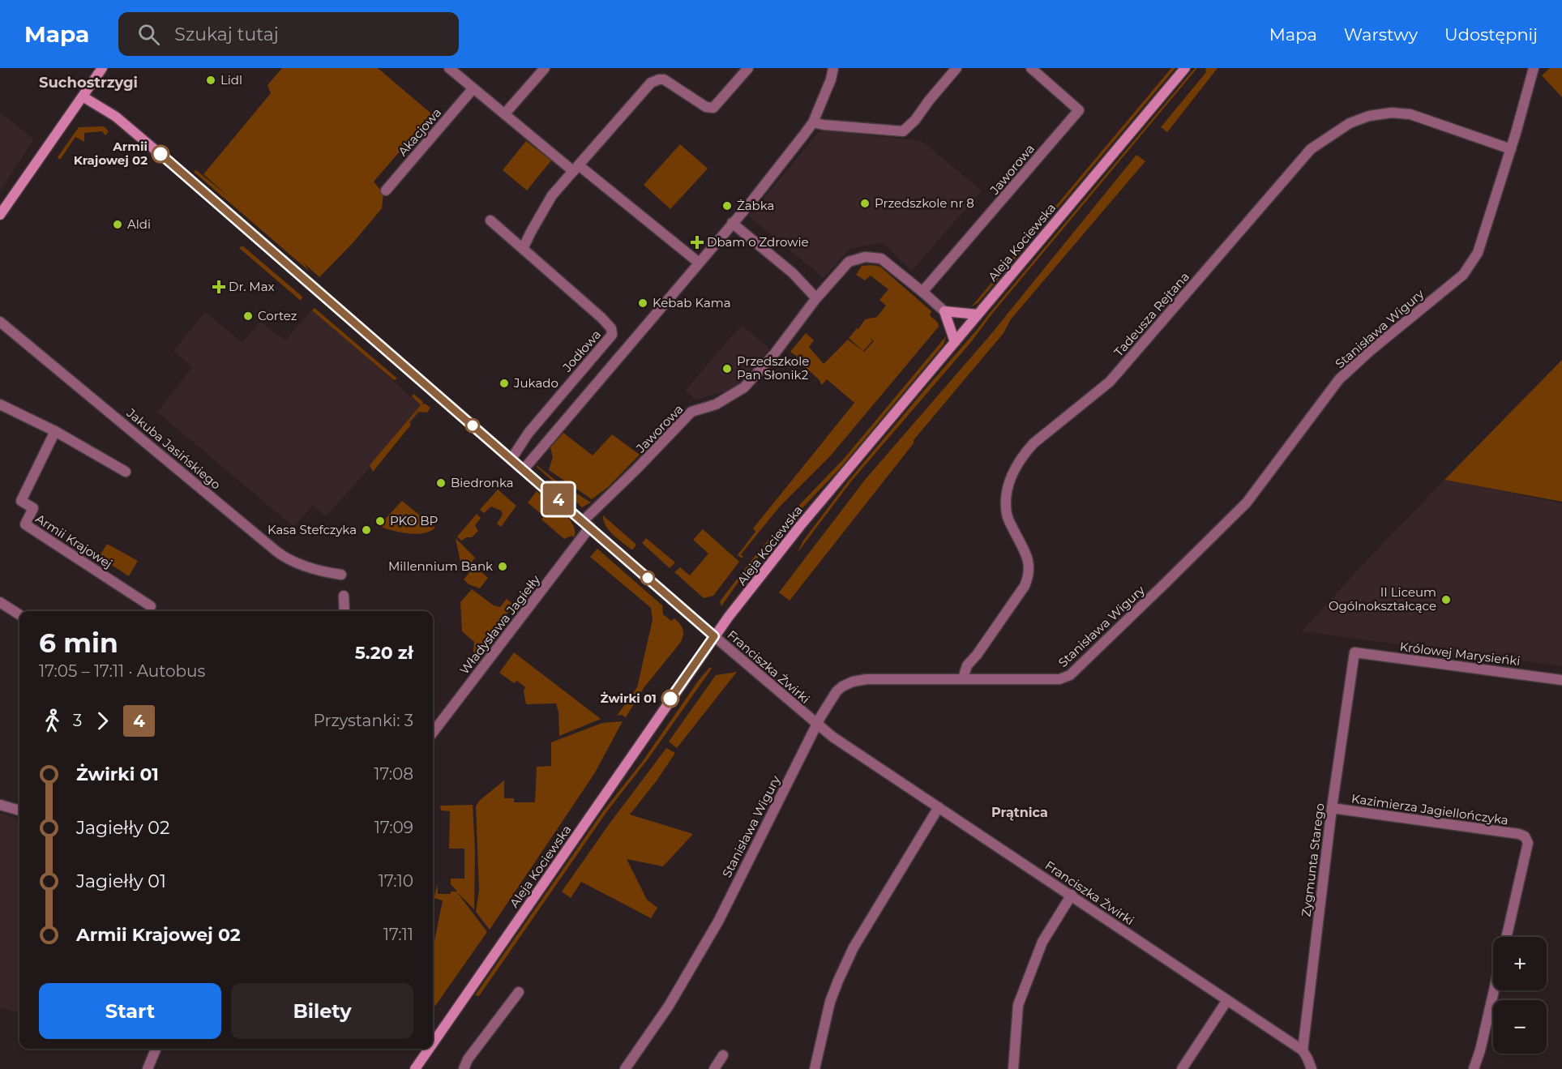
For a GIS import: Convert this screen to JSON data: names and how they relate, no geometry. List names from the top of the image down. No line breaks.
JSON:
{"streets":{"street":["Akacjowa","Jaworowa","Aleja Kociewska","Tadeusza Rejtana","Stanisława Wigury","Jodłowa","Jakuba Jasińskiego","Armii Krajowej","Władysława Jagiełły","Królowej Marysieńki","Franciszka Żwirki","Kazimierza Jagiellończyka","Zygmunta Starego"]},"crossings":[["Jaworowa","Władysława Jagiełły"],["Jaworowa","Franciszka Żwirki"],["Aleja Kociewska","Franciszka Żwirki"],["Tadeusza Rejtana","Stanisława Wigury"],["Stanisława Wigury","Franciszka Żwirki"],["Jodłowa","Franciszka Żwirki"],["Władysława Jagiełły","Franciszka Żwirki"],["Królowej Marysieńki","Zygmunta Starego"],["Franciszka Żwirki","Zygmunta Starego"],["Kazimierza Jagiellończyka","Zygmunta Starego"]],"districts":["Suchostrzygi","Prątnica"],"places":{"other":["Lidl","Armii Krajowej 02","Przedszkole nr 8","Żabka","Aldi","Kebab Kama","Cortez","Przedszkole Pan Słonik2","Jukado","Biedronka","PKO BP","Kasa Stefczyka","Millennium Bank","II Liceum Ogólnokształcące","Żwirki 01"],"health":["Dbam o Zdrowie","Dr. Max"]},"lines":["bus line 4"],"page":{"header":"Mapa","search":"Szukaj tutaj","nav":["Mapa","Warstwy","Udostępnij"],"on_map":"4","heading":["6 min","17:05 – 17:11 · Autobus","5.20 zł"],"legs":["3","4","Przystanki: 3"],"list":[{"name":"Żwirki 01","value":"17:08"},{"name":"Jagiełły 02","value":"17:09"},{"name":"Jagiełły 01","value":"17:10"},{"name":"Armii Krajowej 02","value":"17:11"}],"map_buttons":["+","−"],"buttons":["Start","Bilety"]}}
